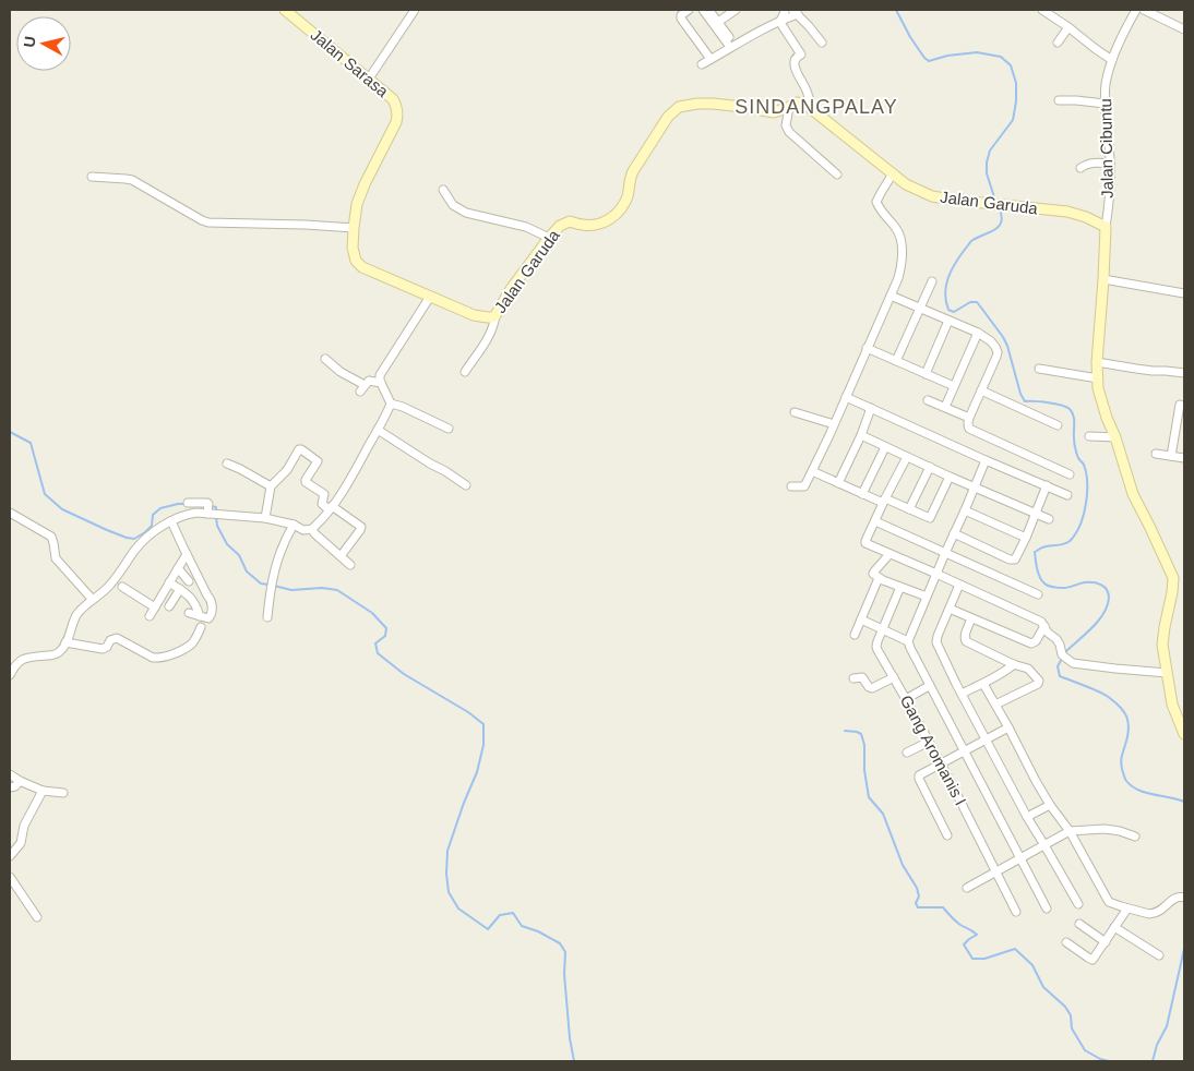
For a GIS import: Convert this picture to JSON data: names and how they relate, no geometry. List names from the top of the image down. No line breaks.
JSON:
{"streets":{"street":["Jalan Sarasa","Jalan Cibuntu","Jalan Garuda","Gang Aromanis I"]},"crossings":[["Jalan Sarasa","Jalan Garuda"],["Jalan Cibuntu","Jalan Garuda"]],"districts":["SINDANGPALAY"],"north":"left"}
